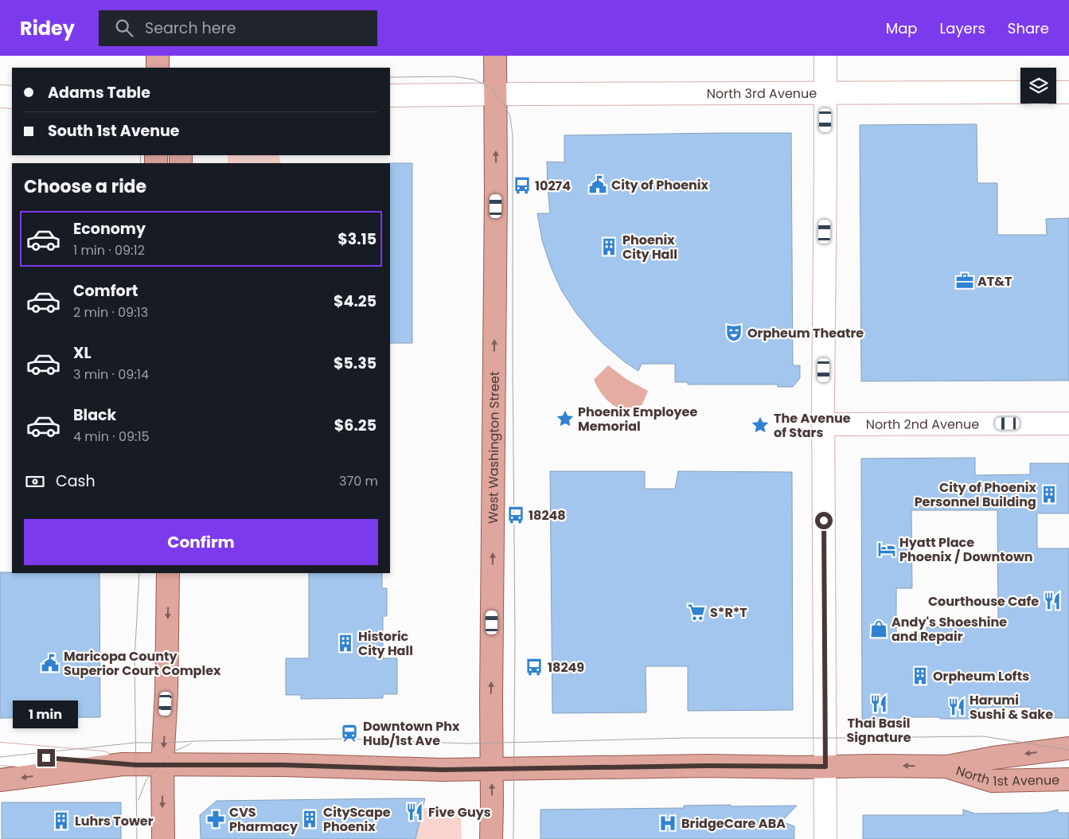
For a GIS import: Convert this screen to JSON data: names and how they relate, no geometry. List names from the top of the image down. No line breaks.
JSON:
{"streets":{"main road":["West Washington Street","North 1st Avenue"],"street":["North 3rd Avenue","North 2nd Avenue"]},"crossings":[["North 3rd Avenue","West Washington Street"],["West Washington Street","North 1st Avenue"]],"one_way":["West Washington Street"],"places":{"public building":["City of Phoenix","Maricopa County Superior Court Complex"],"bus stop":["10274","18248","18249"],"building":["Phoenix City Hall","City of Phoenix Personnel Building","Historic City Hall","Orpheum Lofts","CityScape Phoenix","Luhrs Tower"],"office":["AT&T"],"theatre":["Orpheum Theatre"],"place":["Phoenix Employee Memorial","The Avenue of Stars"],"hotel":["Hyatt Place Phoenix / Downtown"],"restaurant":["Courthouse Cafe","Thai Basil Signature","Harumi Sushi & Sake","Five Guys"],"supermarket":["S*R*T"],"shop":["Andy's Shoeshine and Repair"],"station":["Downtown Phx Hub/1st Ave"],"pharmacy":["CVS Pharmacy"],"hospital":["BridgeCare ABA"]},"page":{"header":"Ridey","search":"Search here","nav":["Map","Layers","Share"],"banner":["Adams Table","South 1st Avenue"],"heading":"Choose a ride","list":[{"name":"Economy","note":"1 min · 09:12","value":"$3.15"},{"name":"Comfort","note":"2 min · 09:13","value":"$4.25"},{"name":"XL","note":"3 min · 09:14","value":"$5.35"},{"name":"Black","note":"4 min · 09:15","value":"$6.25"}],"pay":["Cash","370 m"],"buttons":"Confirm","bubble":"1 min"}}
